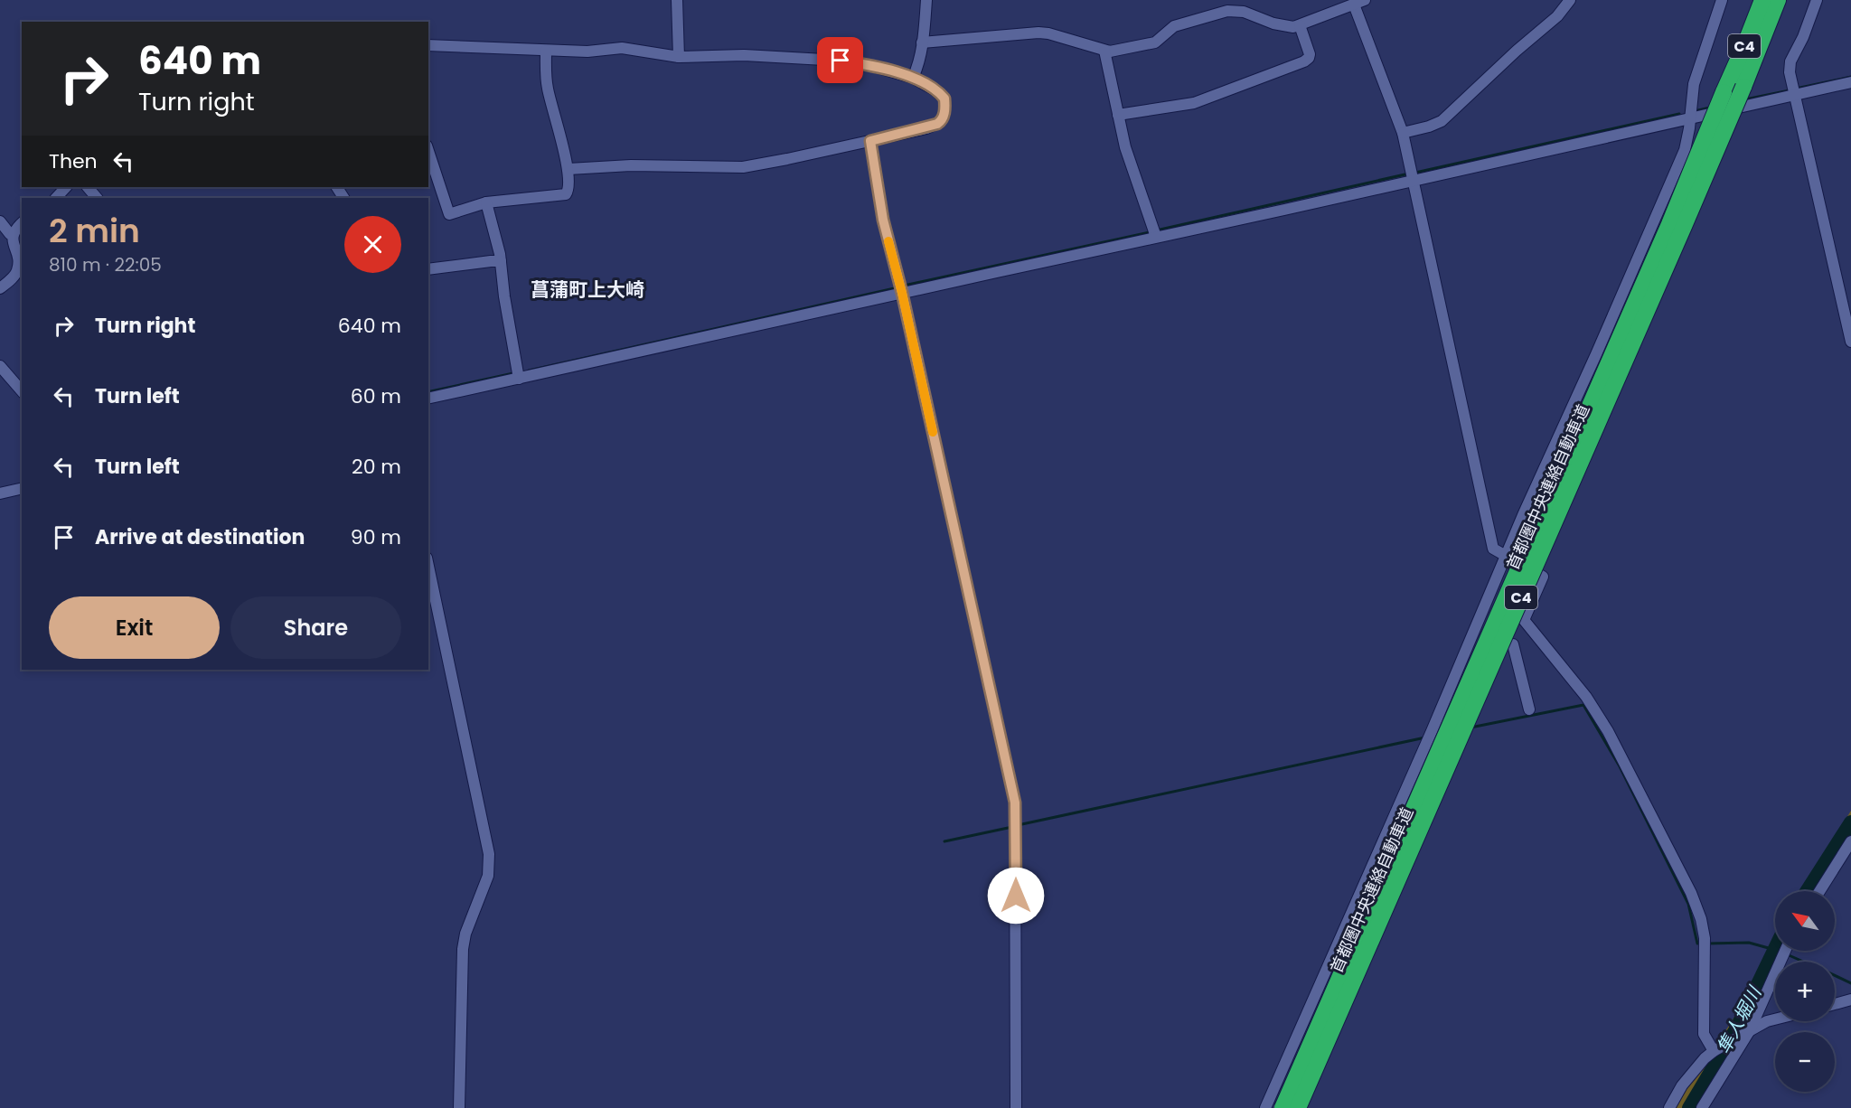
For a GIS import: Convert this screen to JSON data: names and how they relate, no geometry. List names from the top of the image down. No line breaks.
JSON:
{"streets":{"highway":["C4","首都圏中央連絡自動車道"]},"districts":["菖蒲町上大崎"],"water":["隼人堀川"],"north":"top left","page":{"turn":["640 m","Turn right"],"then":"Then","heading":["2 min","810 m · 22:05"],"list":[{"name":"Turn right","value":"640 m"},{"name":"Turn left","value":"60 m"},{"name":"Turn left","value":"20 m"},{"name":"Arrive at destination","value":"90 m"}],"buttons":["Exit","Share"],"map_buttons":["+","−"]}}
